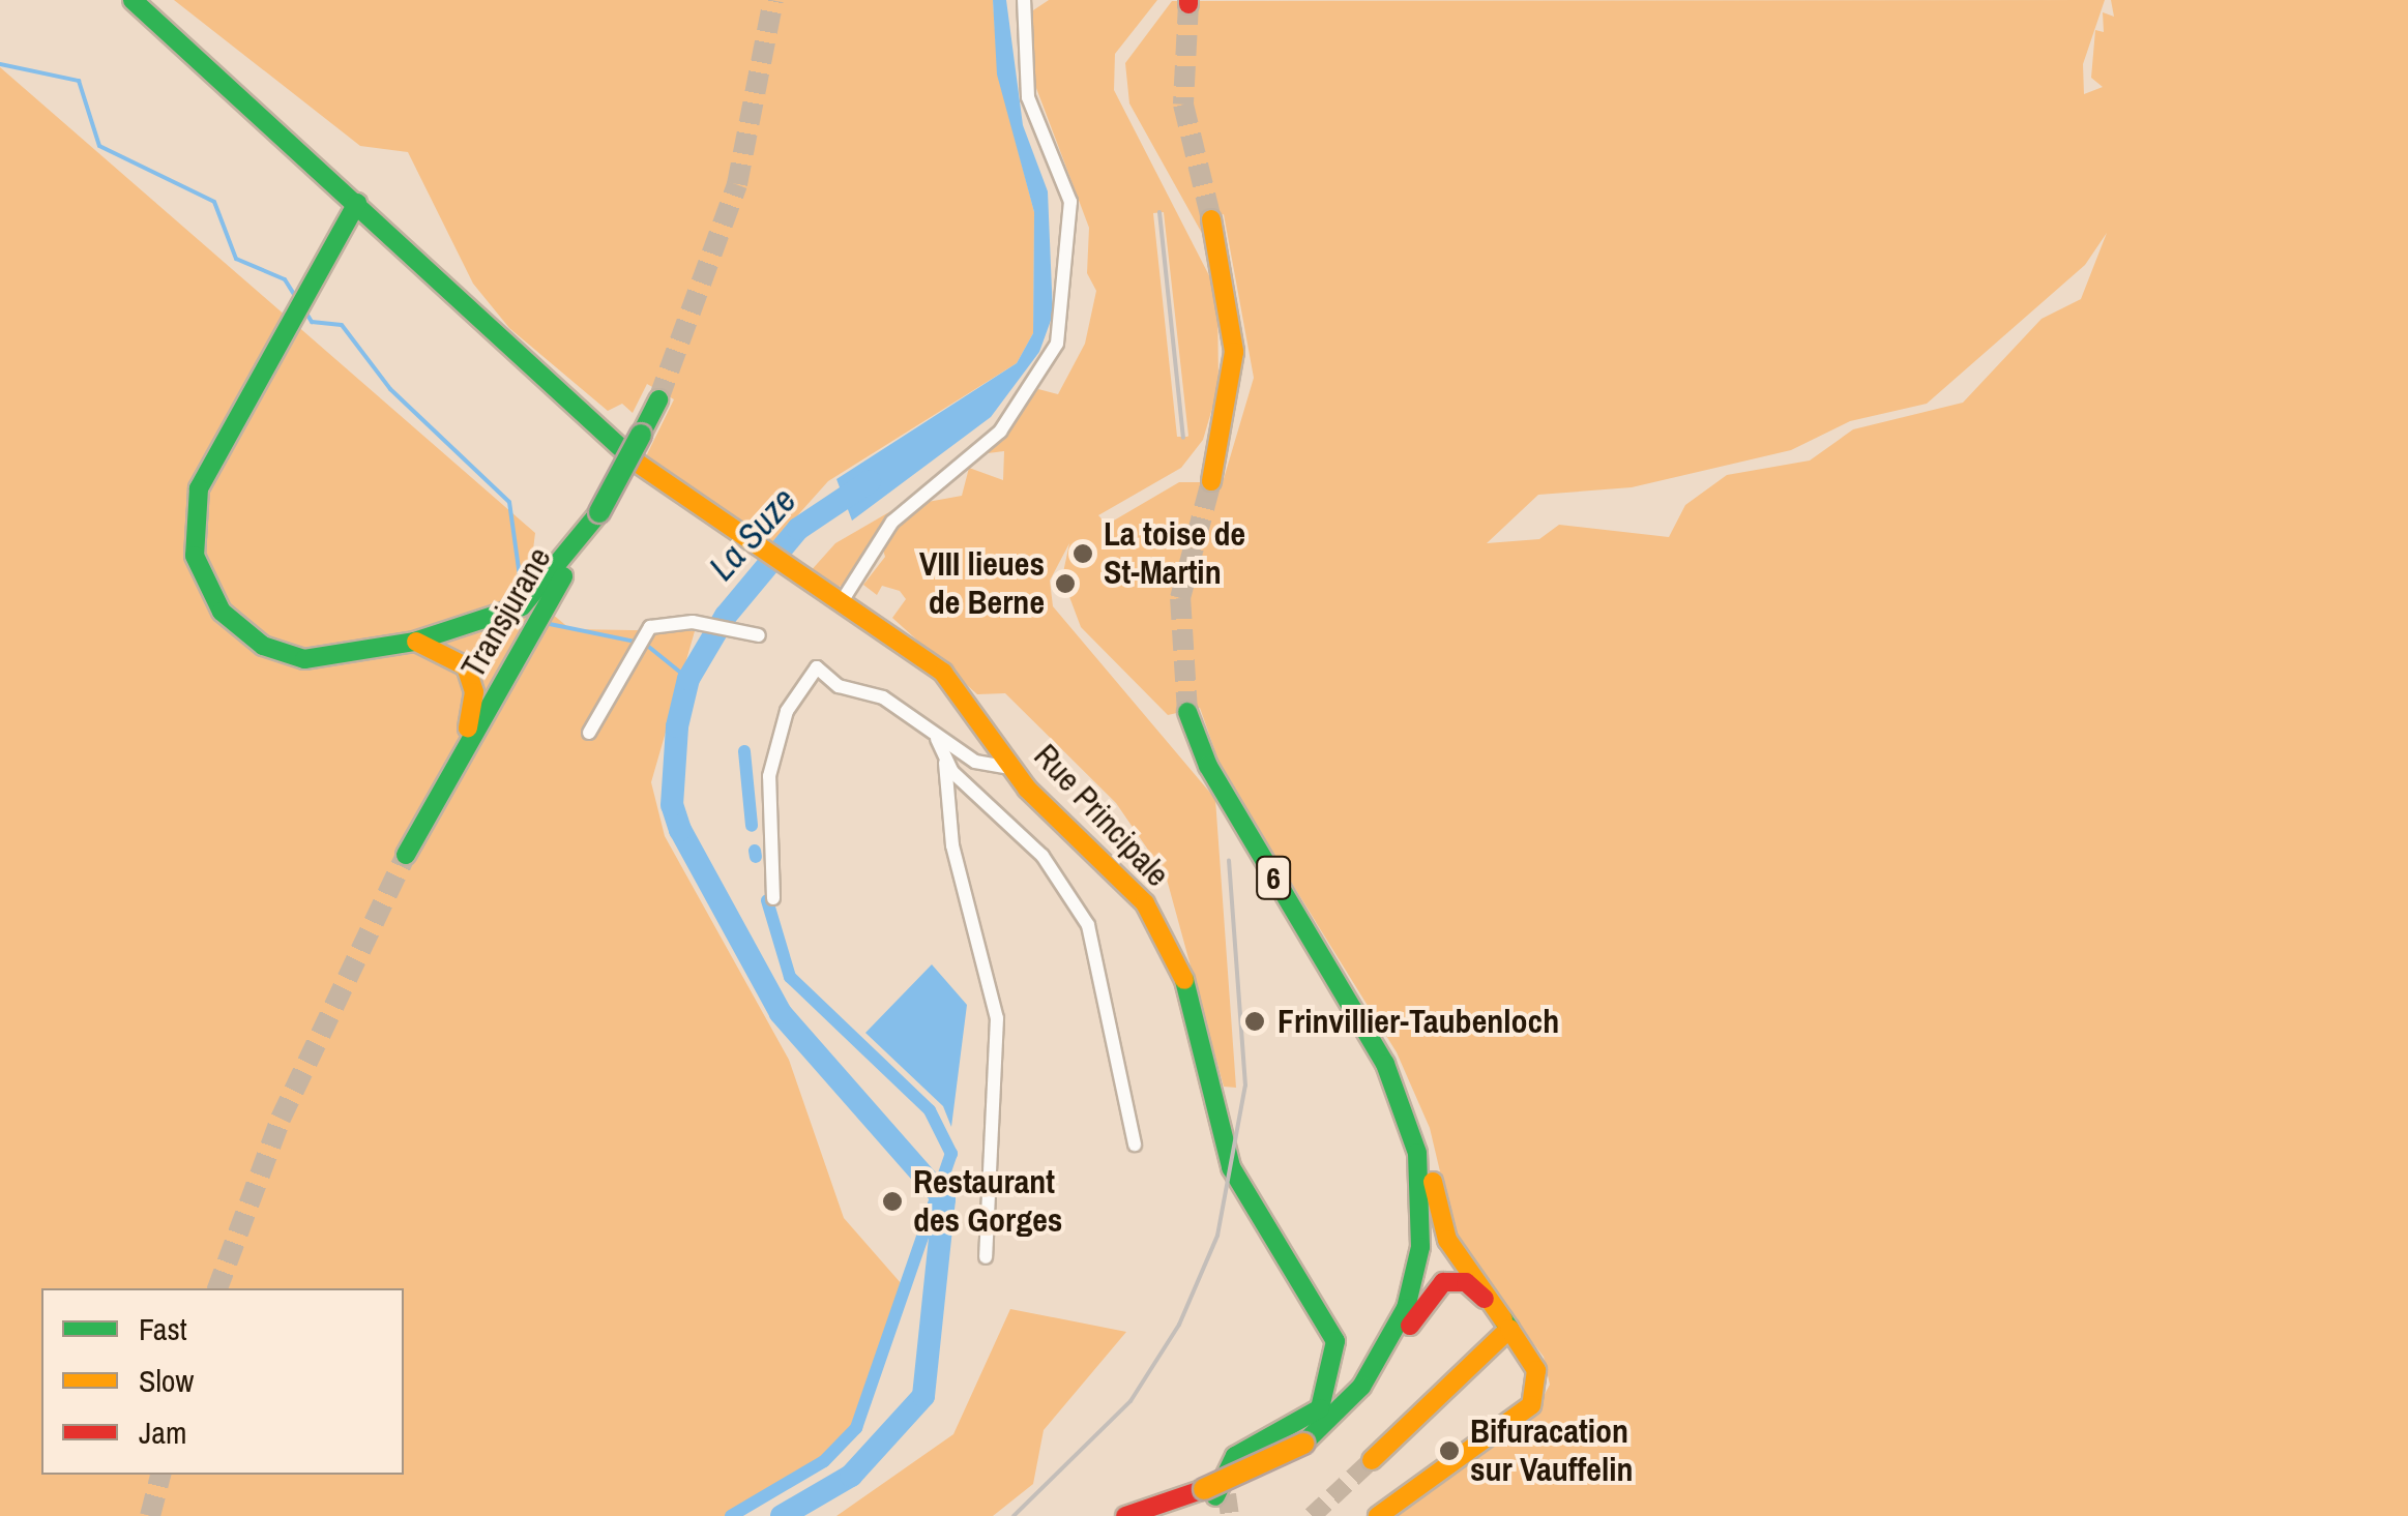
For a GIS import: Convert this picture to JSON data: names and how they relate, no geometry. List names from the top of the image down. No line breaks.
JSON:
{"streets":{"main road":["Transjurane","Rue Principale","6"]},"water":["La Suze"],"places":["La toise de St-Martin","VIII lieues de Berne","Frinvillier-Taubenloch","Restaurant des Gorges","Bifuracation sur Vauffelin"],"legend":["Fast","Slow","Jam"]}
